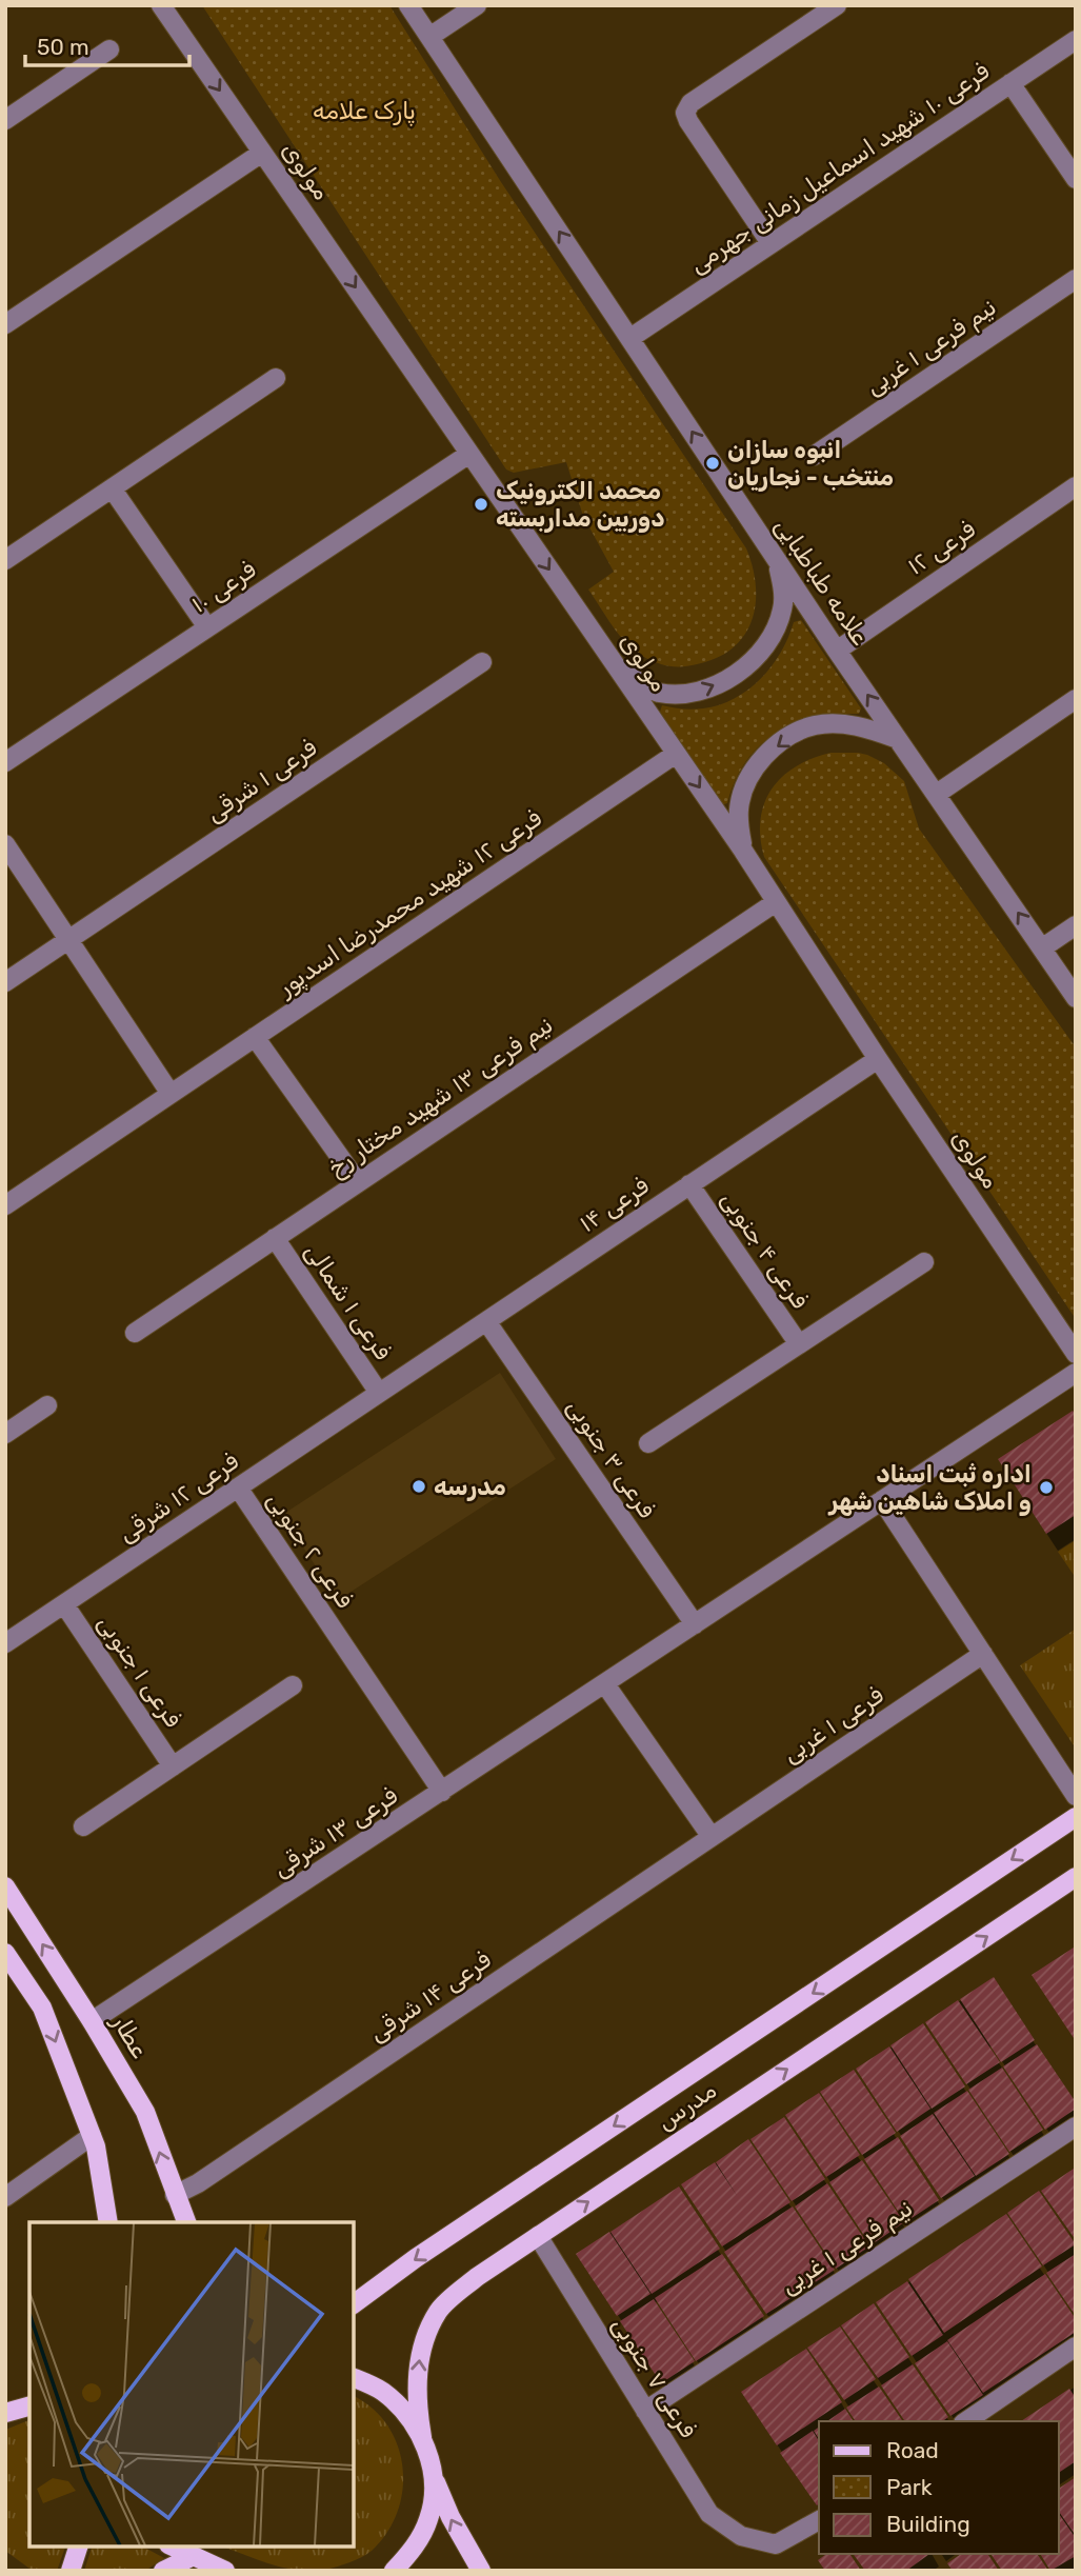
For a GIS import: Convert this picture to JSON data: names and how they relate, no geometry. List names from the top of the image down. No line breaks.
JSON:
{"streets":{"main road":["عطار","مدرس"],"street":["فرعی ۱۰ شهید اسماعیل زمانی جهرمی","مولوی","نیم فرعی ۱ غربی","فرعی ۱۲","علامه طباطبایی","فرعی ۱۰","فرعی ۱ شرقی","فرعی ۱۲ شهید محمدرضا اسدپور","نیم فرعی ۱۳ شهید مختار رخ","فرعی ۱۴","فرعی ۴ جنوبی","فرعی ۱ شمالی","فرعی ۳ جنوبی","فرعی ۱۲ شرقی","فرعی ۲ جنوبی","فرعی ۱ جنوبی","فرعی ۱ غربی","فرعی ۱۳ شرقی","فرعی ۱۴ شرقی","فرعی ۷ جنوبی"]},"crossings":[["فرعی ۱۰ شهید اسماعیل زمانی جهرمی","علامه طباطبایی"],["مولوی","فرعی ۱۰"],["مولوی","فرعی ۱۲ شهید محمدرضا اسدپور"],["مولوی","نیم فرعی ۱۳ شهید مختار رخ"],["مولوی","فرعی ۱۴"],["نیم فرعی ۱ غربی","فرعی ۷ جنوبی"],["فرعی ۱۲","علامه طباطبایی"],["نیم فرعی ۱۳ شهید مختار رخ","فرعی ۱ شمالی"],["فرعی ۱۴","فرعی ۴ جنوبی"],["فرعی ۱۴","فرعی ۱ شمالی"],["فرعی ۱۴","فرعی ۳ جنوبی"],["فرعی ۱۴","فرعی ۱۲ شرقی"],["فرعی ۱ شمالی","فرعی ۱۲ شرقی"],["فرعی ۳ جنوبی","فرعی ۱۳ شرقی"],["فرعی ۱۲ شرقی","فرعی ۲ جنوبی"],["فرعی ۱۲ شرقی","فرعی ۱ جنوبی"],["فرعی ۲ جنوبی","فرعی ۱۳ شرقی"],["فرعی ۱ غربی","فرعی ۱۴ شرقی"],["فرعی ۱۳ شرقی","عطار"],["فرعی ۱۴ شرقی","عطار"],["مدرس","فرعی ۷ جنوبی"]],"one_way":["مولوی","علامه طباطبایی"],"parks":["پارک علامه"],"places":["انبوه سازان منتخب - نجاریان","محمد الکترونیک دوربین مداربسته","مدرسه","اداره ثبت اسناد و املاک شاهین شهر"],"legend":["Road","Park","Building"],"scale_bar":"50 m"}
